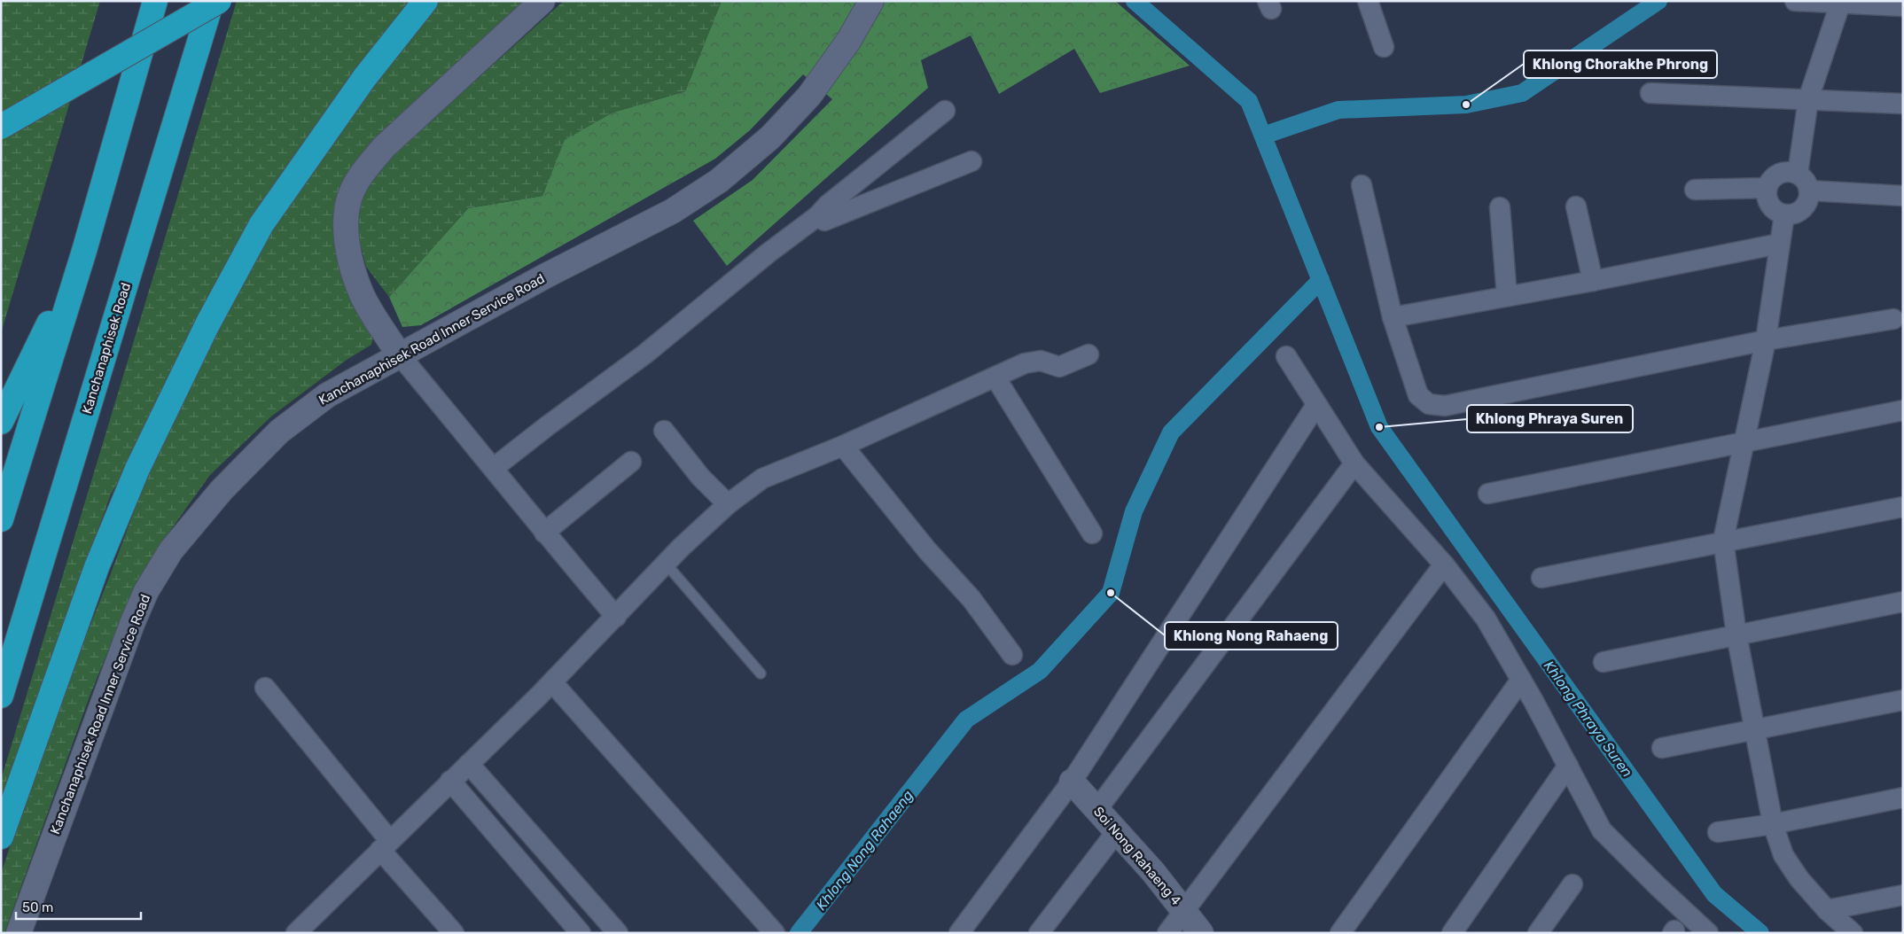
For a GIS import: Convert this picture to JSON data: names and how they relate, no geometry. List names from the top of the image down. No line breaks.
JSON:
{"streets":{"highway":["Kanchanaphisek Road"],"main road":["Kanchanaphisek Road Inner Service Road","Soi Nong Rahaeng 4"]},"water":["Khlong Phraya Suren","Khlong Nong Rahaeng"],"places":["Khlong Chorakhe Phrong","Khlong Phraya Suren","Khlong Nong Rahaeng"],"scale_bar":"50 m"}
